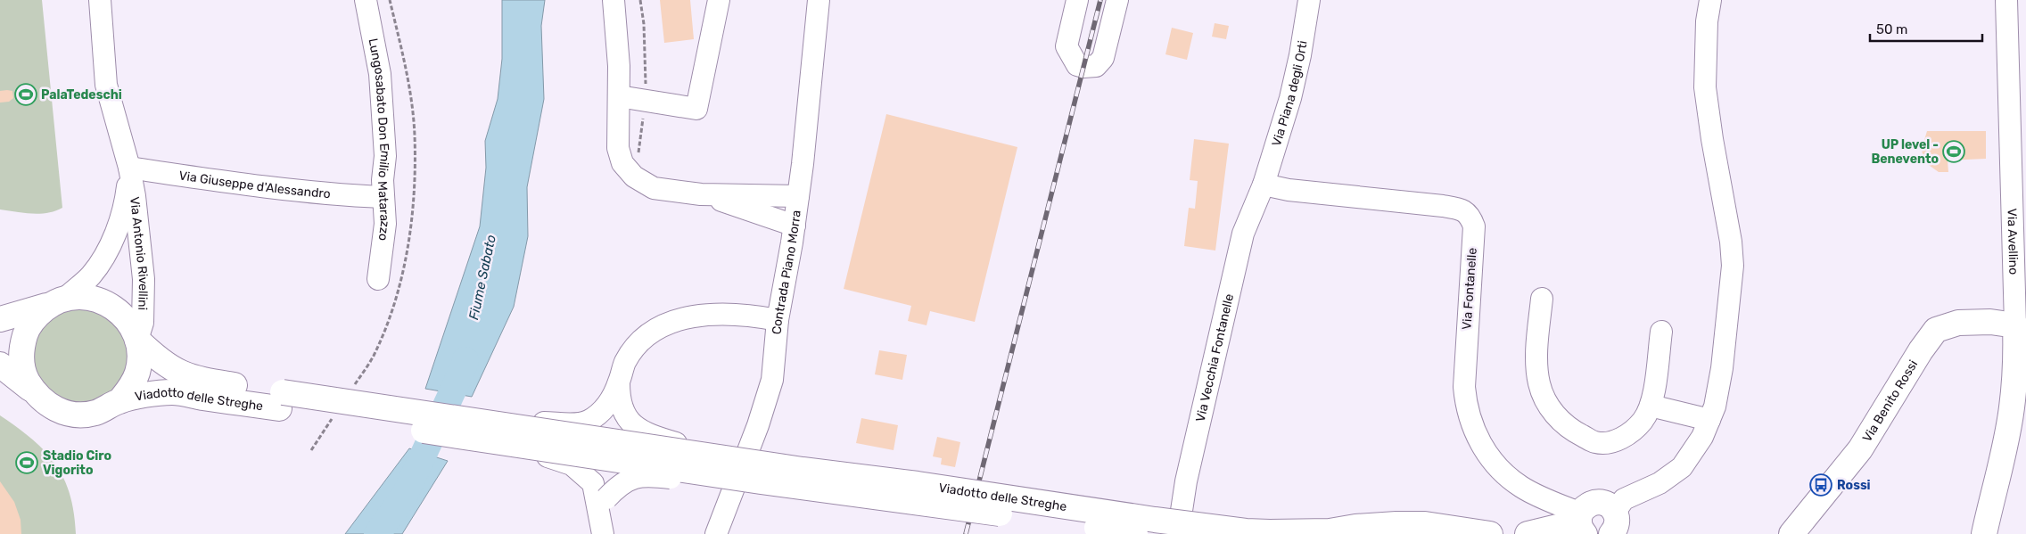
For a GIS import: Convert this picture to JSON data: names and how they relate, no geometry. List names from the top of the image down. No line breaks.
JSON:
{"streets":{"main road":["Via Avellino","Via Benito Rossi","Viadotto delle Streghe"],"street":["Via Piana degli Orti","Lungosabato Don Emilio Matarazzo","Via Giuseppe d'Alessandro","Via Antonio Rivellini","Contrada Piano Morra","Via Fontanelle","Via Vecchia Fontanelle"]},"crossings":[["Via Piana degli Orti","Via Fontanelle"],["Via Piana degli Orti","Via Vecchia Fontanelle"],["Lungosabato Don Emilio Matarazzo","Via Giuseppe d'Alessandro"],["Via Giuseppe d'Alessandro","Via Antonio Rivellini"],["Via Avellino","Via Benito Rossi"],["Via Antonio Rivellini","Viadotto delle Streghe"],["Via Fontanelle","Via Vecchia Fontanelle"]],"water":["Fiume Sabato"],"places":{"sports":["PalaTedeschi","UP level - Benevento","Stadio Ciro Vigorito"],"bus stop":["Rossi"]},"scale_bar":"50 m"}
